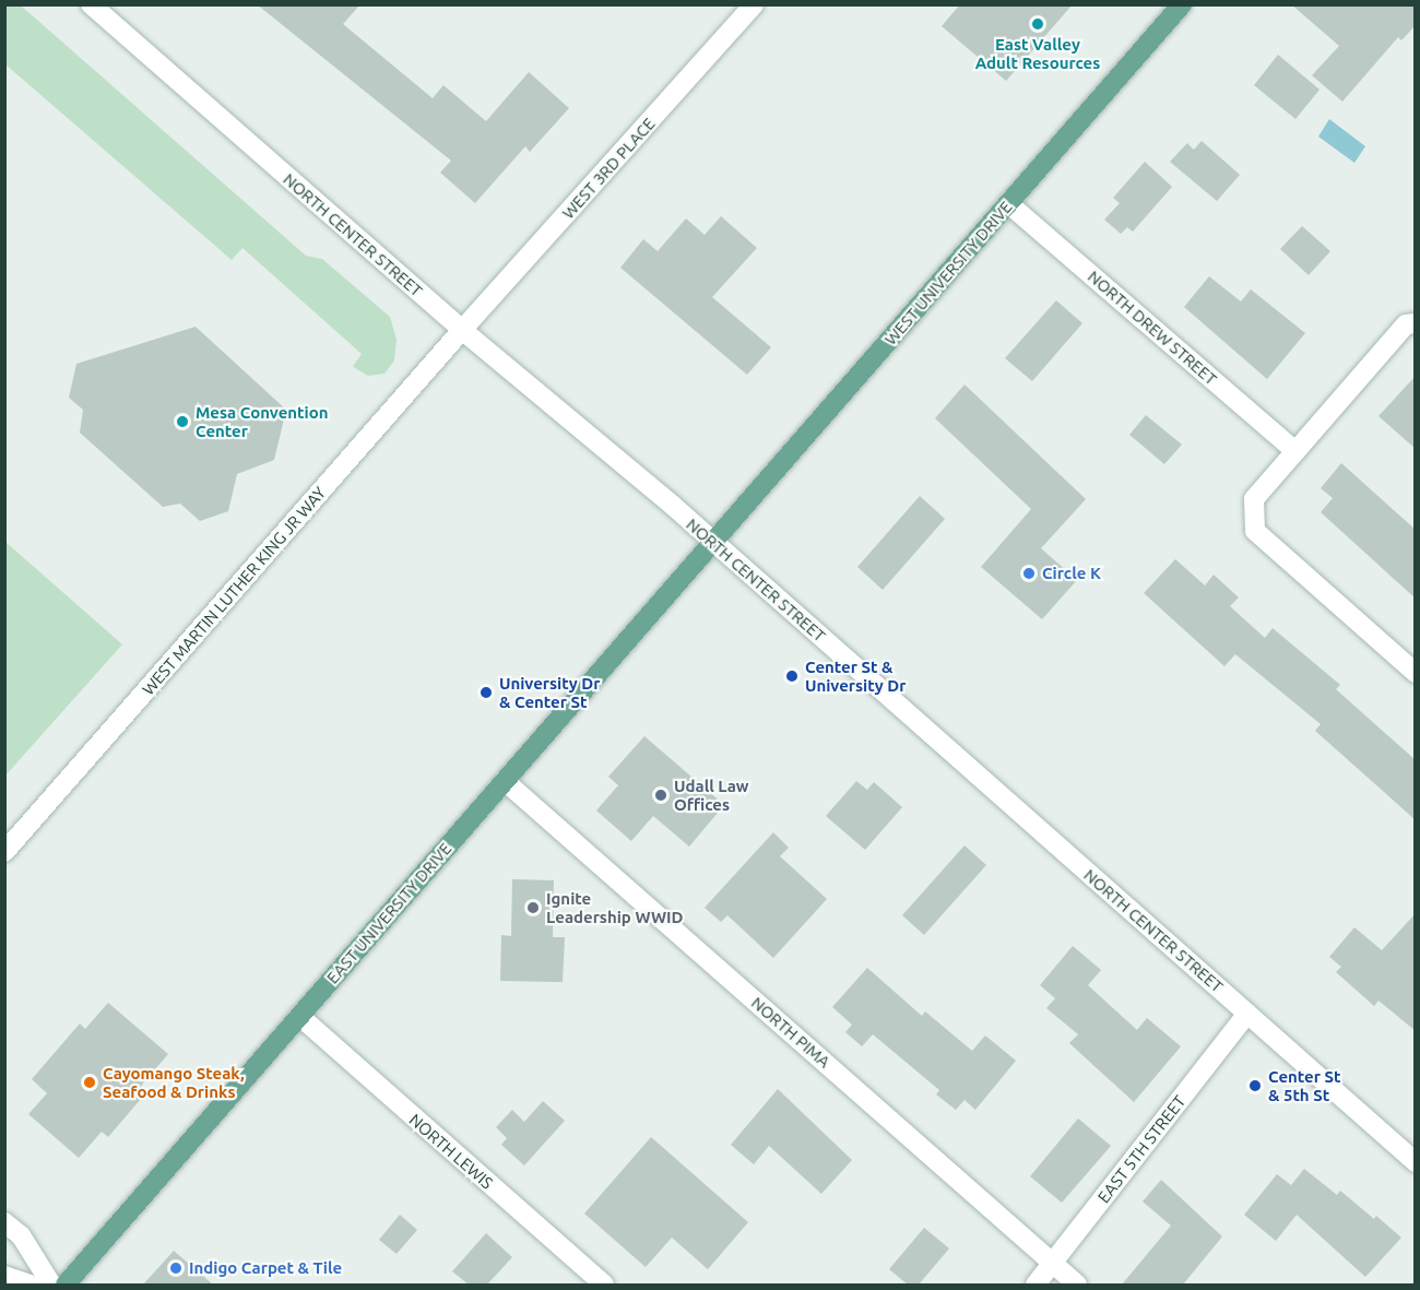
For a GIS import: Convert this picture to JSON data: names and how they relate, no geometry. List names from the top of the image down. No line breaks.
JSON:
{"streets":{"main road":["WEST UNIVERSITY DRIVE","EAST UNIVERSITY DRIVE"],"street":["WEST 3RD PLACE","NORTH CENTER STREET","NORTH DREW STREET","WEST MARTIN LUTHER KING JR WAY","NORTH PIMA","EAST 5TH STREET","NORTH LEWIS"]},"crossings":[["WEST 3RD PLACE","NORTH CENTER STREET"],["WEST 3RD PLACE","WEST MARTIN LUTHER KING JR WAY"],["NORTH CENTER STREET","WEST UNIVERSITY DRIVE"],["NORTH CENTER STREET","WEST MARTIN LUTHER KING JR WAY"],["NORTH CENTER STREET","EAST UNIVERSITY DRIVE"],["NORTH CENTER STREET","EAST 5TH STREET"],["WEST UNIVERSITY DRIVE","NORTH DREW STREET"],["WEST UNIVERSITY DRIVE","EAST UNIVERSITY DRIVE"],["EAST UNIVERSITY DRIVE","NORTH PIMA"],["EAST UNIVERSITY DRIVE","NORTH LEWIS"],["NORTH PIMA","EAST 5TH STREET"]],"places":["East Valley Adult Resources","Mesa Convention Center","Circle K","Center St & University Dr","University Dr & Center St","Udall Law Offices","Ignite Leadership WWID","Cayomango Steak, Seafood & Drinks","Center St & 5th St","Indigo Carpet & Tile"]}
